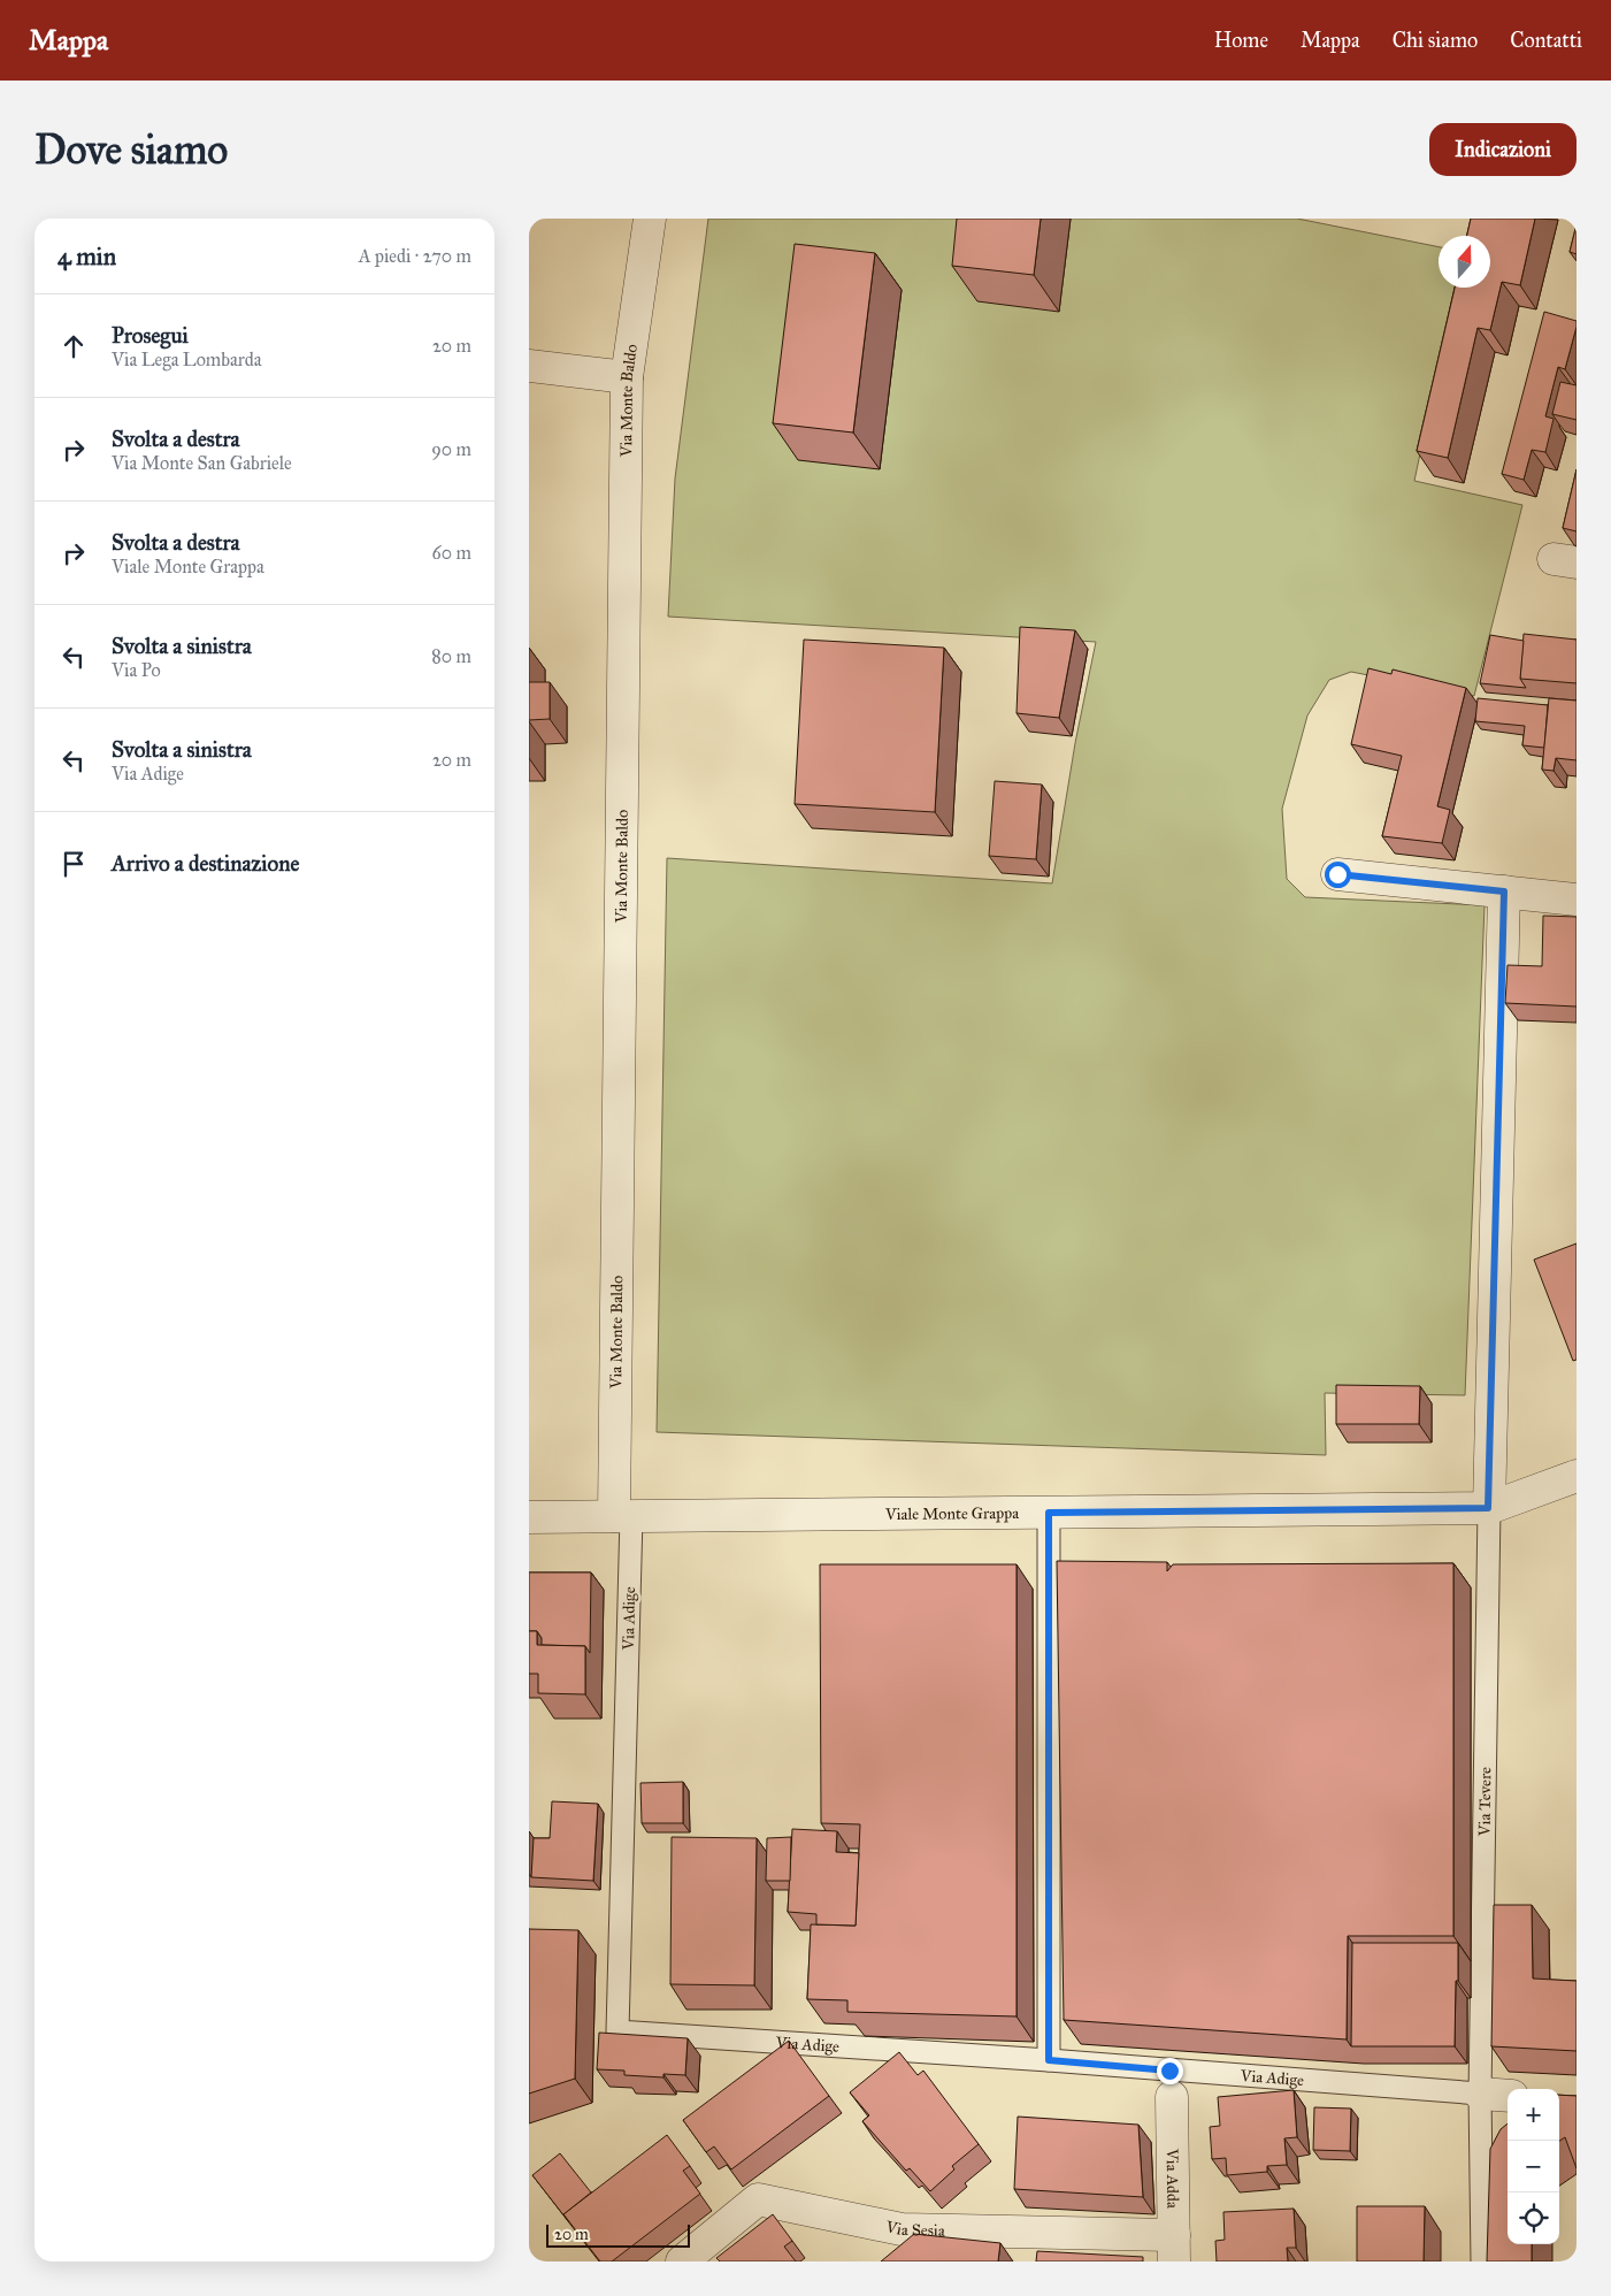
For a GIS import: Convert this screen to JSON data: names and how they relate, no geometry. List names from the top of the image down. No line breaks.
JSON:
{"streets":{"street":["Via Monte Baldo","Viale Monte Grappa","Via Adige","Via Adda","Via Sesia"],"lane":["Via Tevere"]},"crossings":[["Via Monte Baldo","Viale Monte Grappa"],["Via Monte Baldo","Via Adige"],["Viale Monte Grappa","Via Adige"],["Viale Monte Grappa","Via Tevere"],["Via Adige","Via Tevere"],["Via Adda","Via Sesia"]],"scale_bar":"20 m","north":"top","page":{"header":"Mappa","nav":["Home","Mappa","Chi siamo","Contatti"],"buttons":"Indicazioni","title":"Dove siamo","heading":["4 min","A piedi · 270 m"],"list":[["Prosegui","Via Lega Lombarda","20 m"],["Svolta a destra","Via Monte San Gabriele","90 m"],["Svolta a destra","Viale Monte Grappa","60 m"],["Svolta a sinistra","Via Po","80 m"],["Svolta a sinistra","Via Adige","20 m"],"Arrivo a destinazione"],"map_buttons":["+","−"],"scale":"20 m"}}
